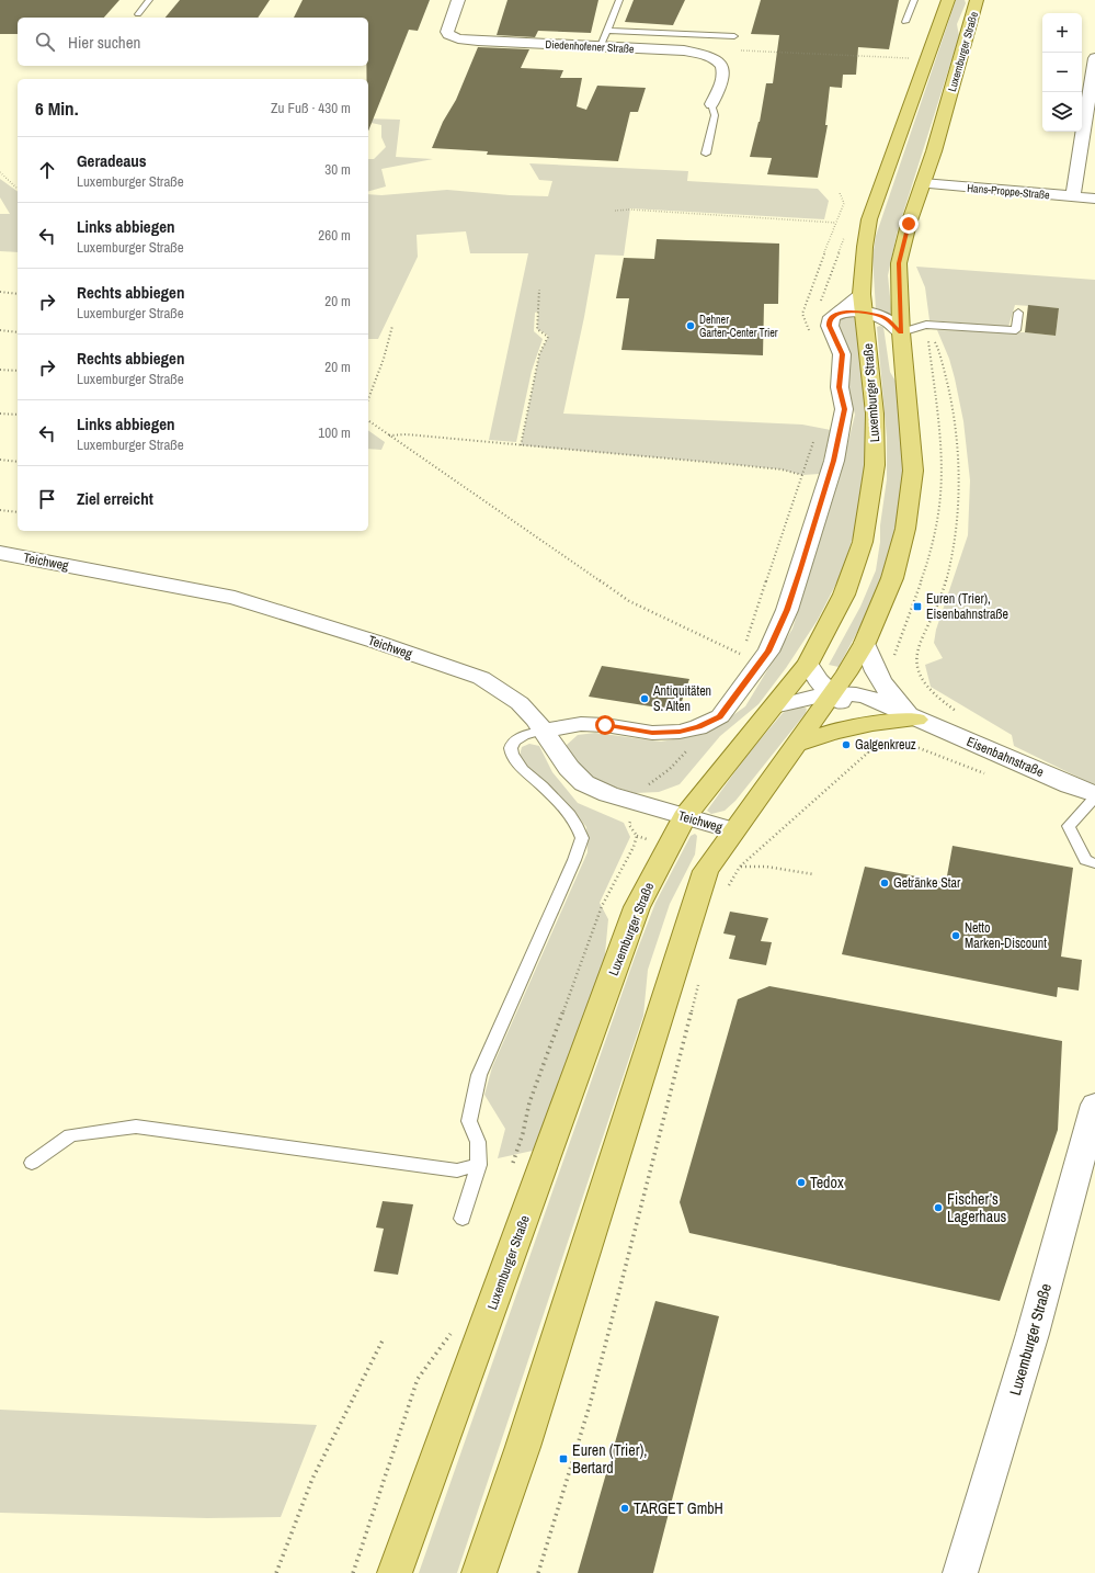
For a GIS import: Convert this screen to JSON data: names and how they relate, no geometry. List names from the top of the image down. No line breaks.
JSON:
{"streets":{"main road":["Luxemburger Straße"],"street":["Diedenhofener Straße","Hans-Proppe-Straße","Teichweg","Eisenbahnstraße"]},"crossings":[["Luxemburger Straße","Hans-Proppe-Straße"],["Luxemburger Straße","Teichweg"],["Luxemburger Straße","Eisenbahnstraße"]],"places":{"other":["Dehner Garten-Center Trier","Antiquitäten S. Alten","Galgenkreuz","Getränke Star","Netto Marken-Discount","Tedox","Fischer’s Lagerhaus","TARGET GmbH"],"transit":["Euren (Trier), Eisenbahnstraße","Euren (Trier), Bertard"]},"page":{"map_buttons":["+","−"],"search":"Hier suchen","heading":["6 Min.","Zu Fuß · 430 m"],"list":[["Geradeaus","Luxemburger Straße","30 m"],["Links abbiegen","Luxemburger Straße","260 m"],["Rechts abbiegen","Luxemburger Straße","20 m"],["Rechts abbiegen","Luxemburger Straße","20 m"],["Links abbiegen","Luxemburger Straße","100 m"],"Ziel erreicht"]}}
